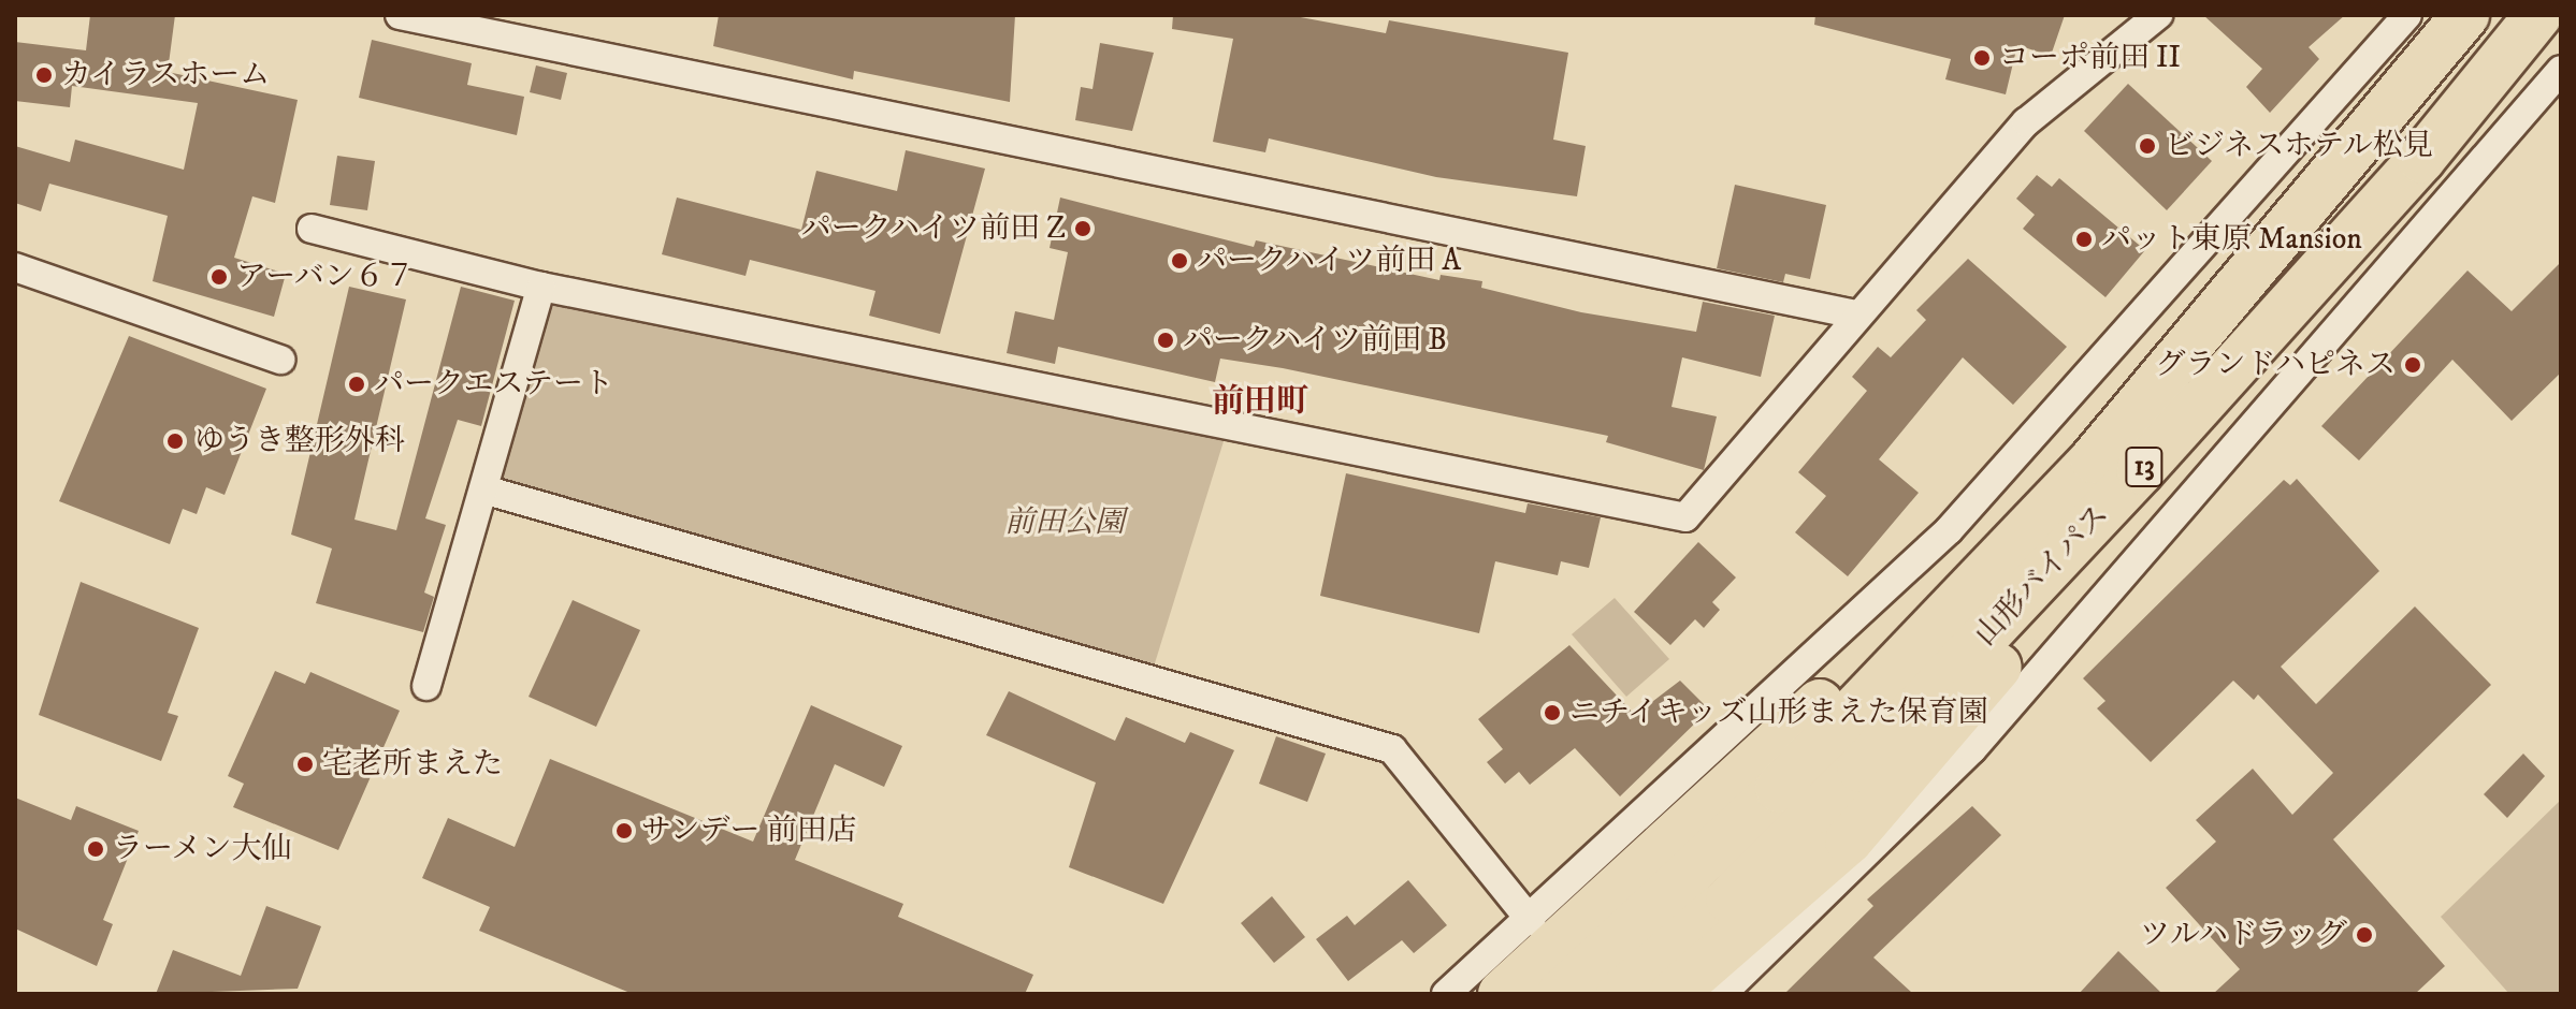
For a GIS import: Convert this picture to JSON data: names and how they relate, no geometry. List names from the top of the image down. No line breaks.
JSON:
{"streets":{"highway":["13","山形バイパス"]},"districts":["前田町"],"parks":["前田公園"],"places":["コーポ前田 II","カイラスホーム","ビジネスホテル松見","パークハイツ前田 Z","パット東原 Mansion","パークハイツ前田 A","アーバン６７","パークハイツ前田 B","グランドハピネス","パークエステート","ゆうき整形外科","ニチイキッズ山形まえた保育園","宅老所まえた","サンデー 前田店","ラーメン大仙","ツルハドラッグ"]}
